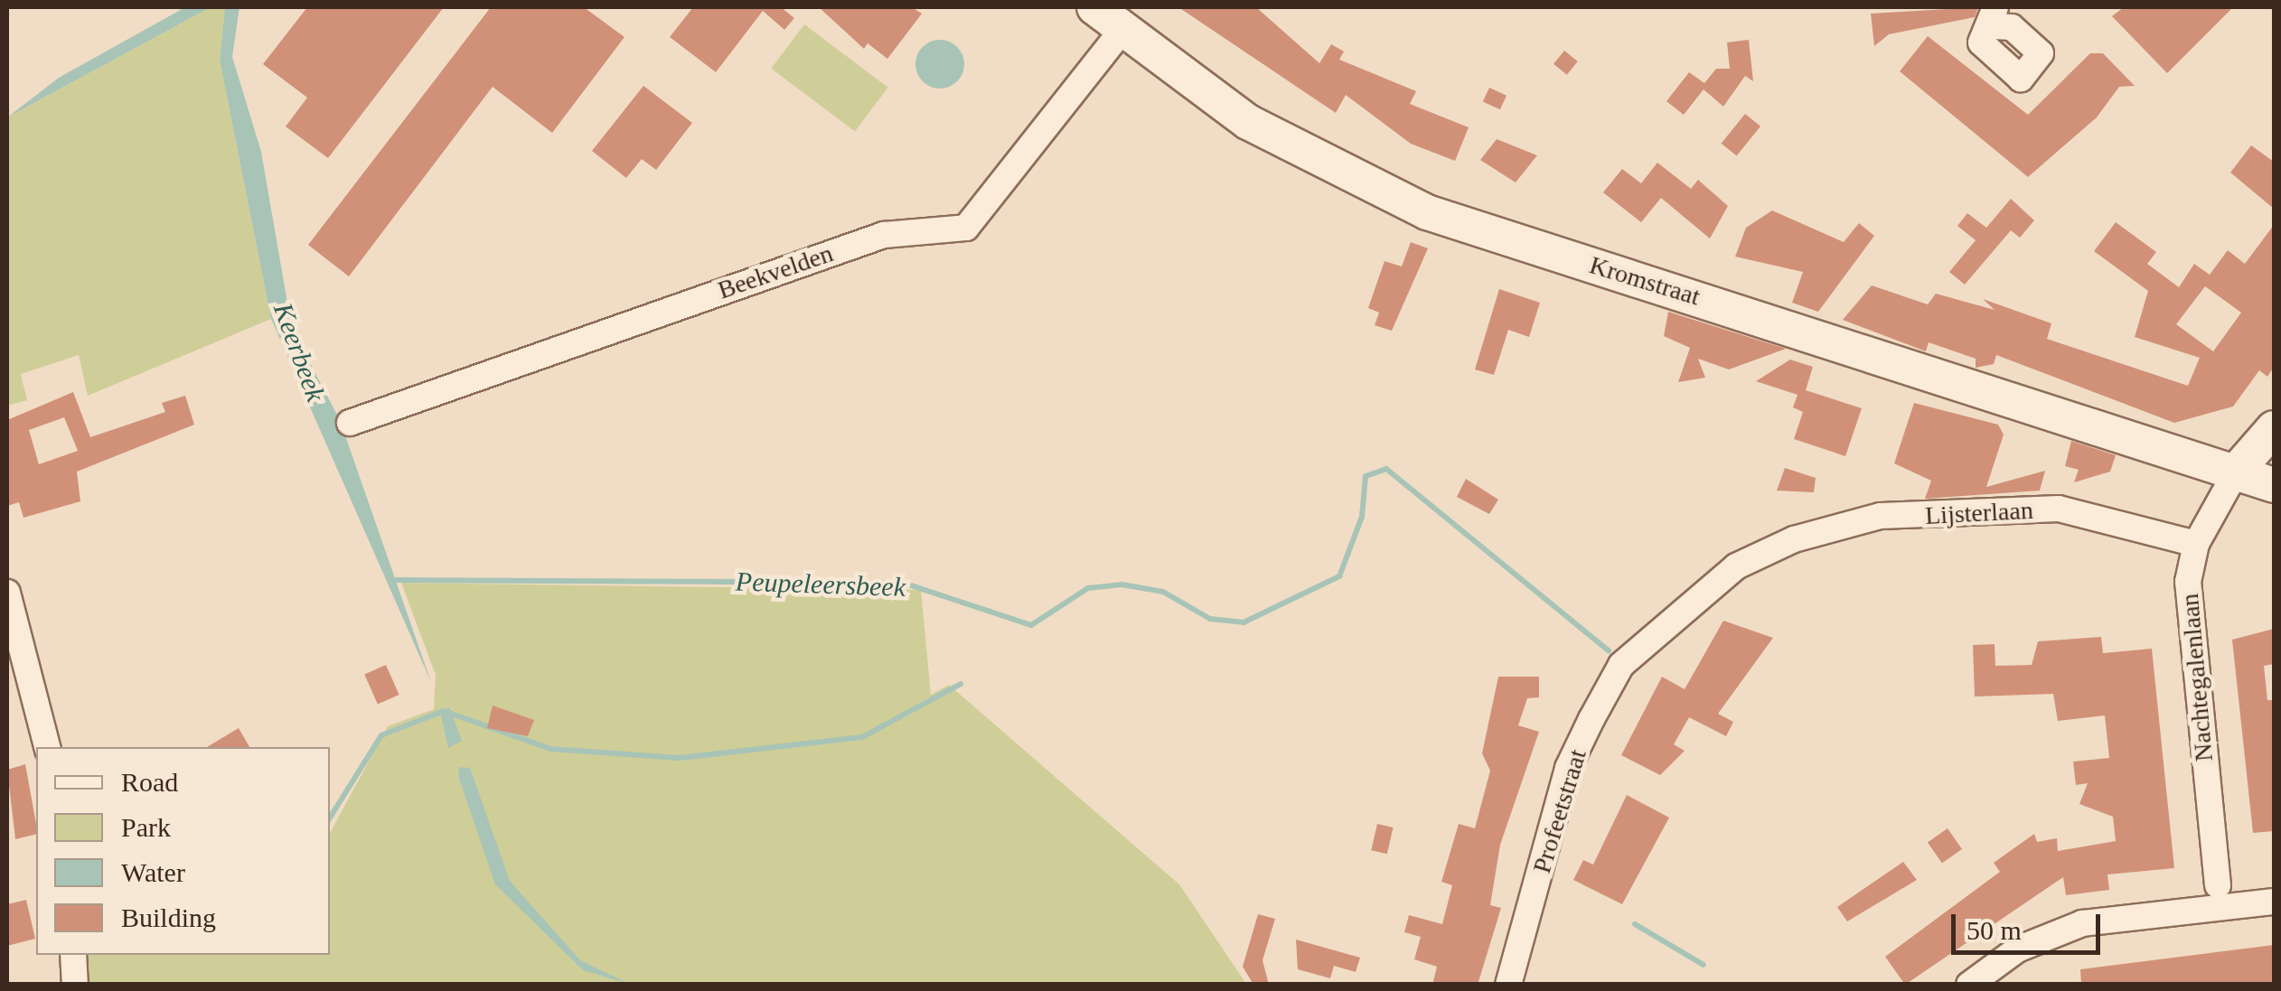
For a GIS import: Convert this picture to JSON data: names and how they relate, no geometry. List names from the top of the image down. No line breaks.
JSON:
{"streets":{"main road":["Kromstraat"],"street":["Beekvelden","Lijsterlaan","Nachtegalenlaan","Profeetstraat"]},"crossings":[["Beekvelden","Kromstraat"],["Kromstraat","Nachtegalenlaan"],["Lijsterlaan","Nachtegalenlaan"],["Lijsterlaan","Profeetstraat"]],"water":["Keerbeek","Peupeleersbeek"],"legend":["Road","Park","Water","Building"],"scale_bar":"50 m"}
